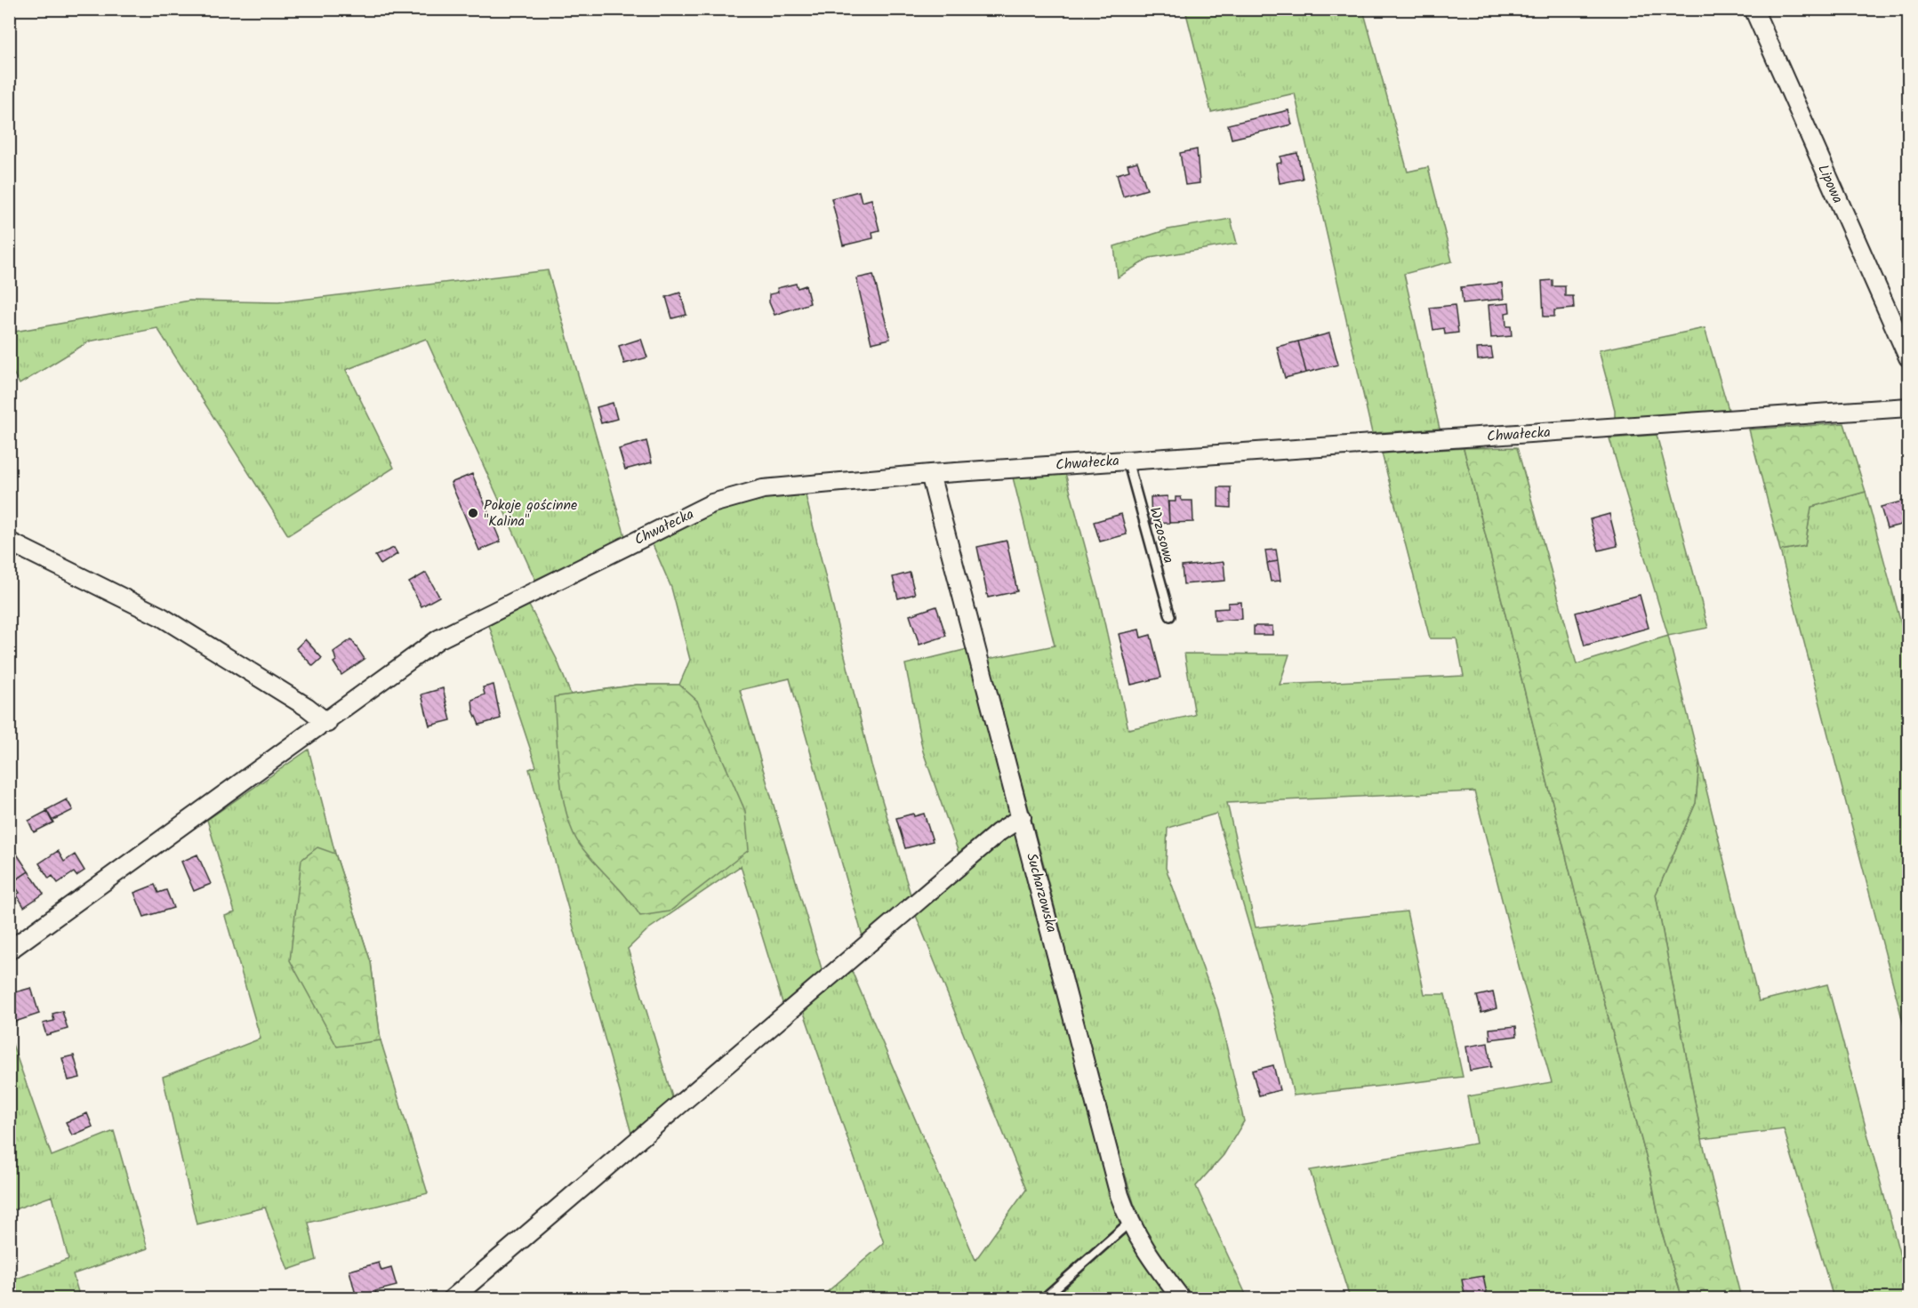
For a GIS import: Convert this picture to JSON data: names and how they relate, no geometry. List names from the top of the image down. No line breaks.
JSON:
{"streets":{"street":["Lipowa","Chwałecka","Sucharzowska"],"lane":["Wrzosowa"]},"crossings":[["Chwałecka","Wrzosowa"],["Chwałecka","Sucharzowska"]],"places":["Pokoje gościnne \"Kalina\""]}
